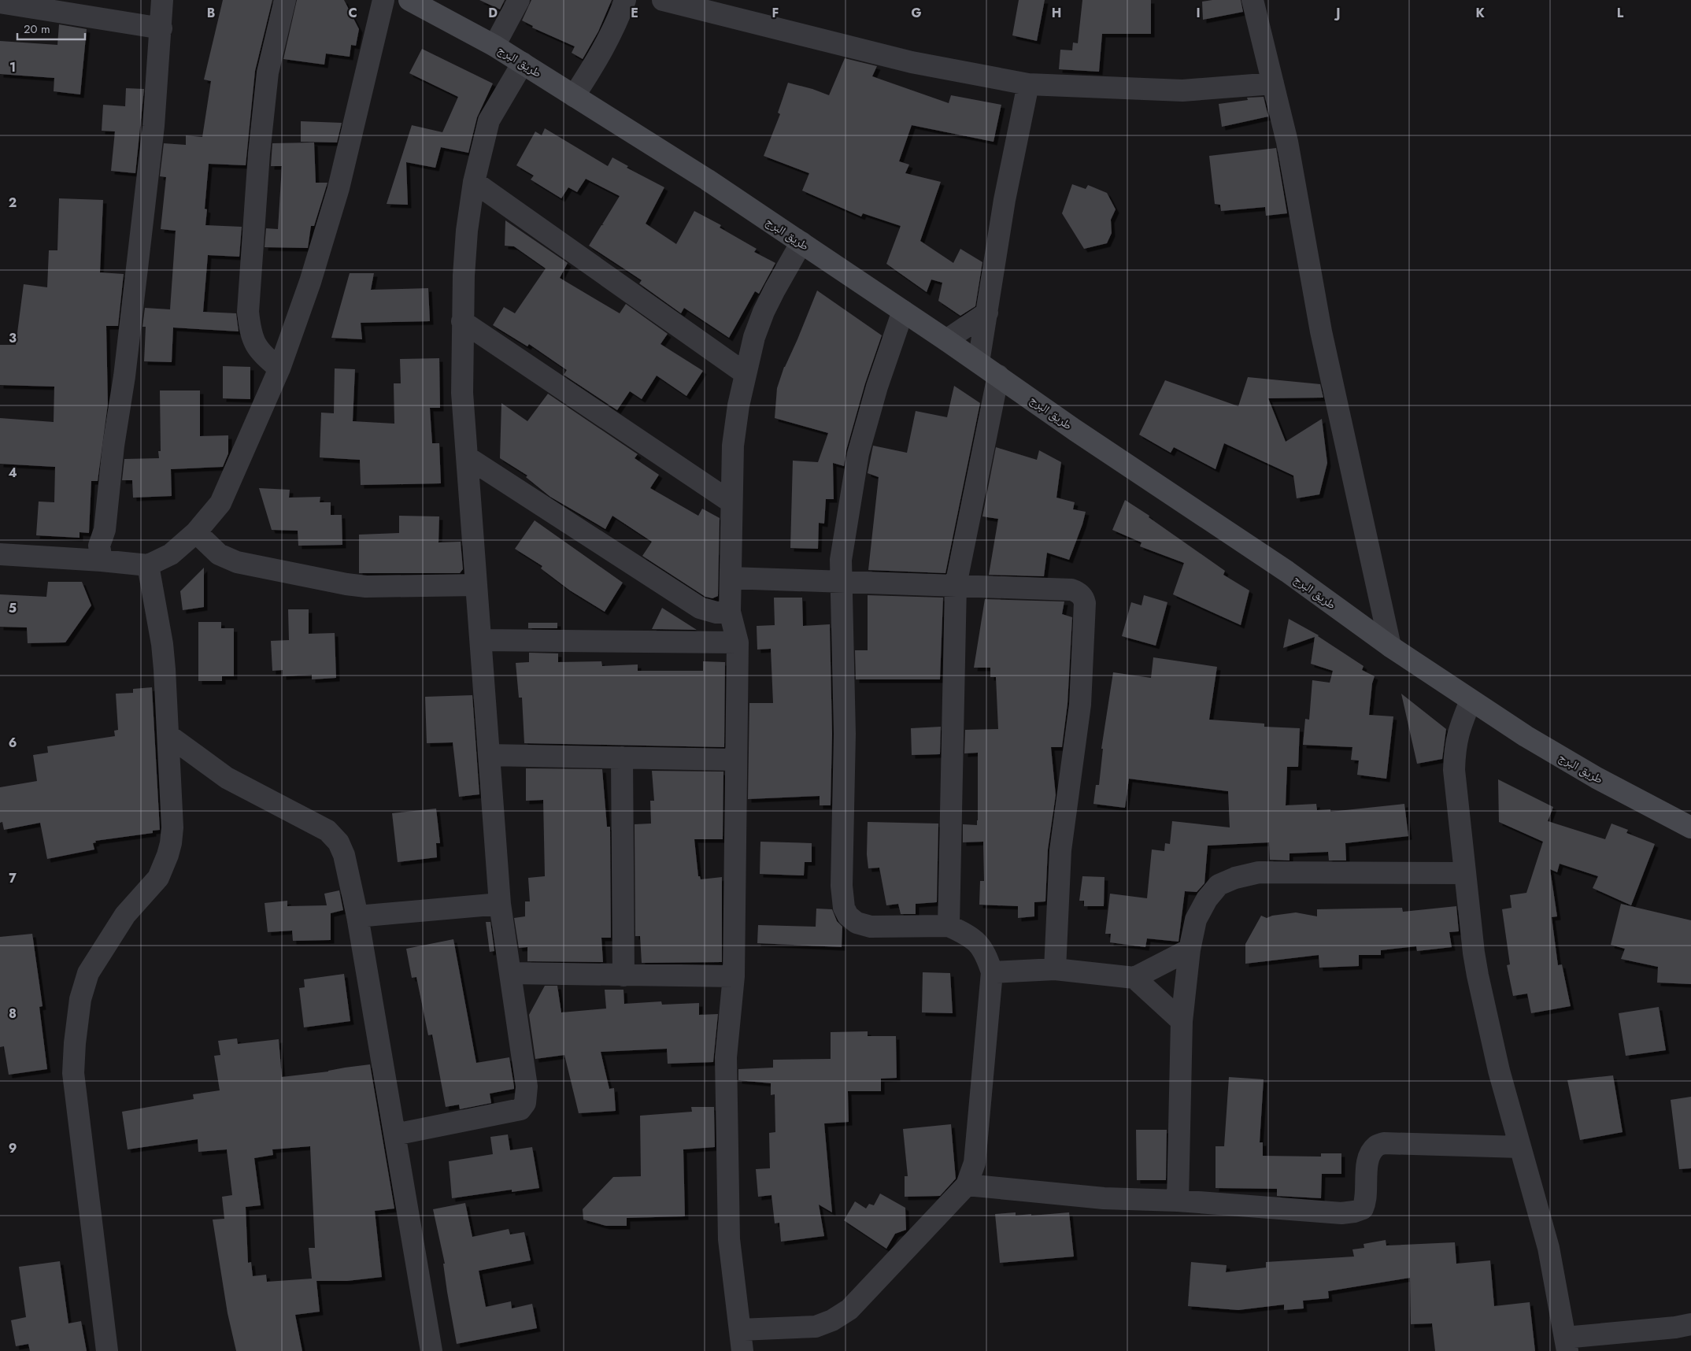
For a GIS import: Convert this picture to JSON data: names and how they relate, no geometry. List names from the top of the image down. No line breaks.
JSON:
{"streets":{"street":["طريق البرج"]},"scale_bar":"20 m","grid":{"columns":["B","C","D","E","F","G","H","I","J","K","L"],"rows":["1","2","3","4","5","6","7","8","9"]}}
